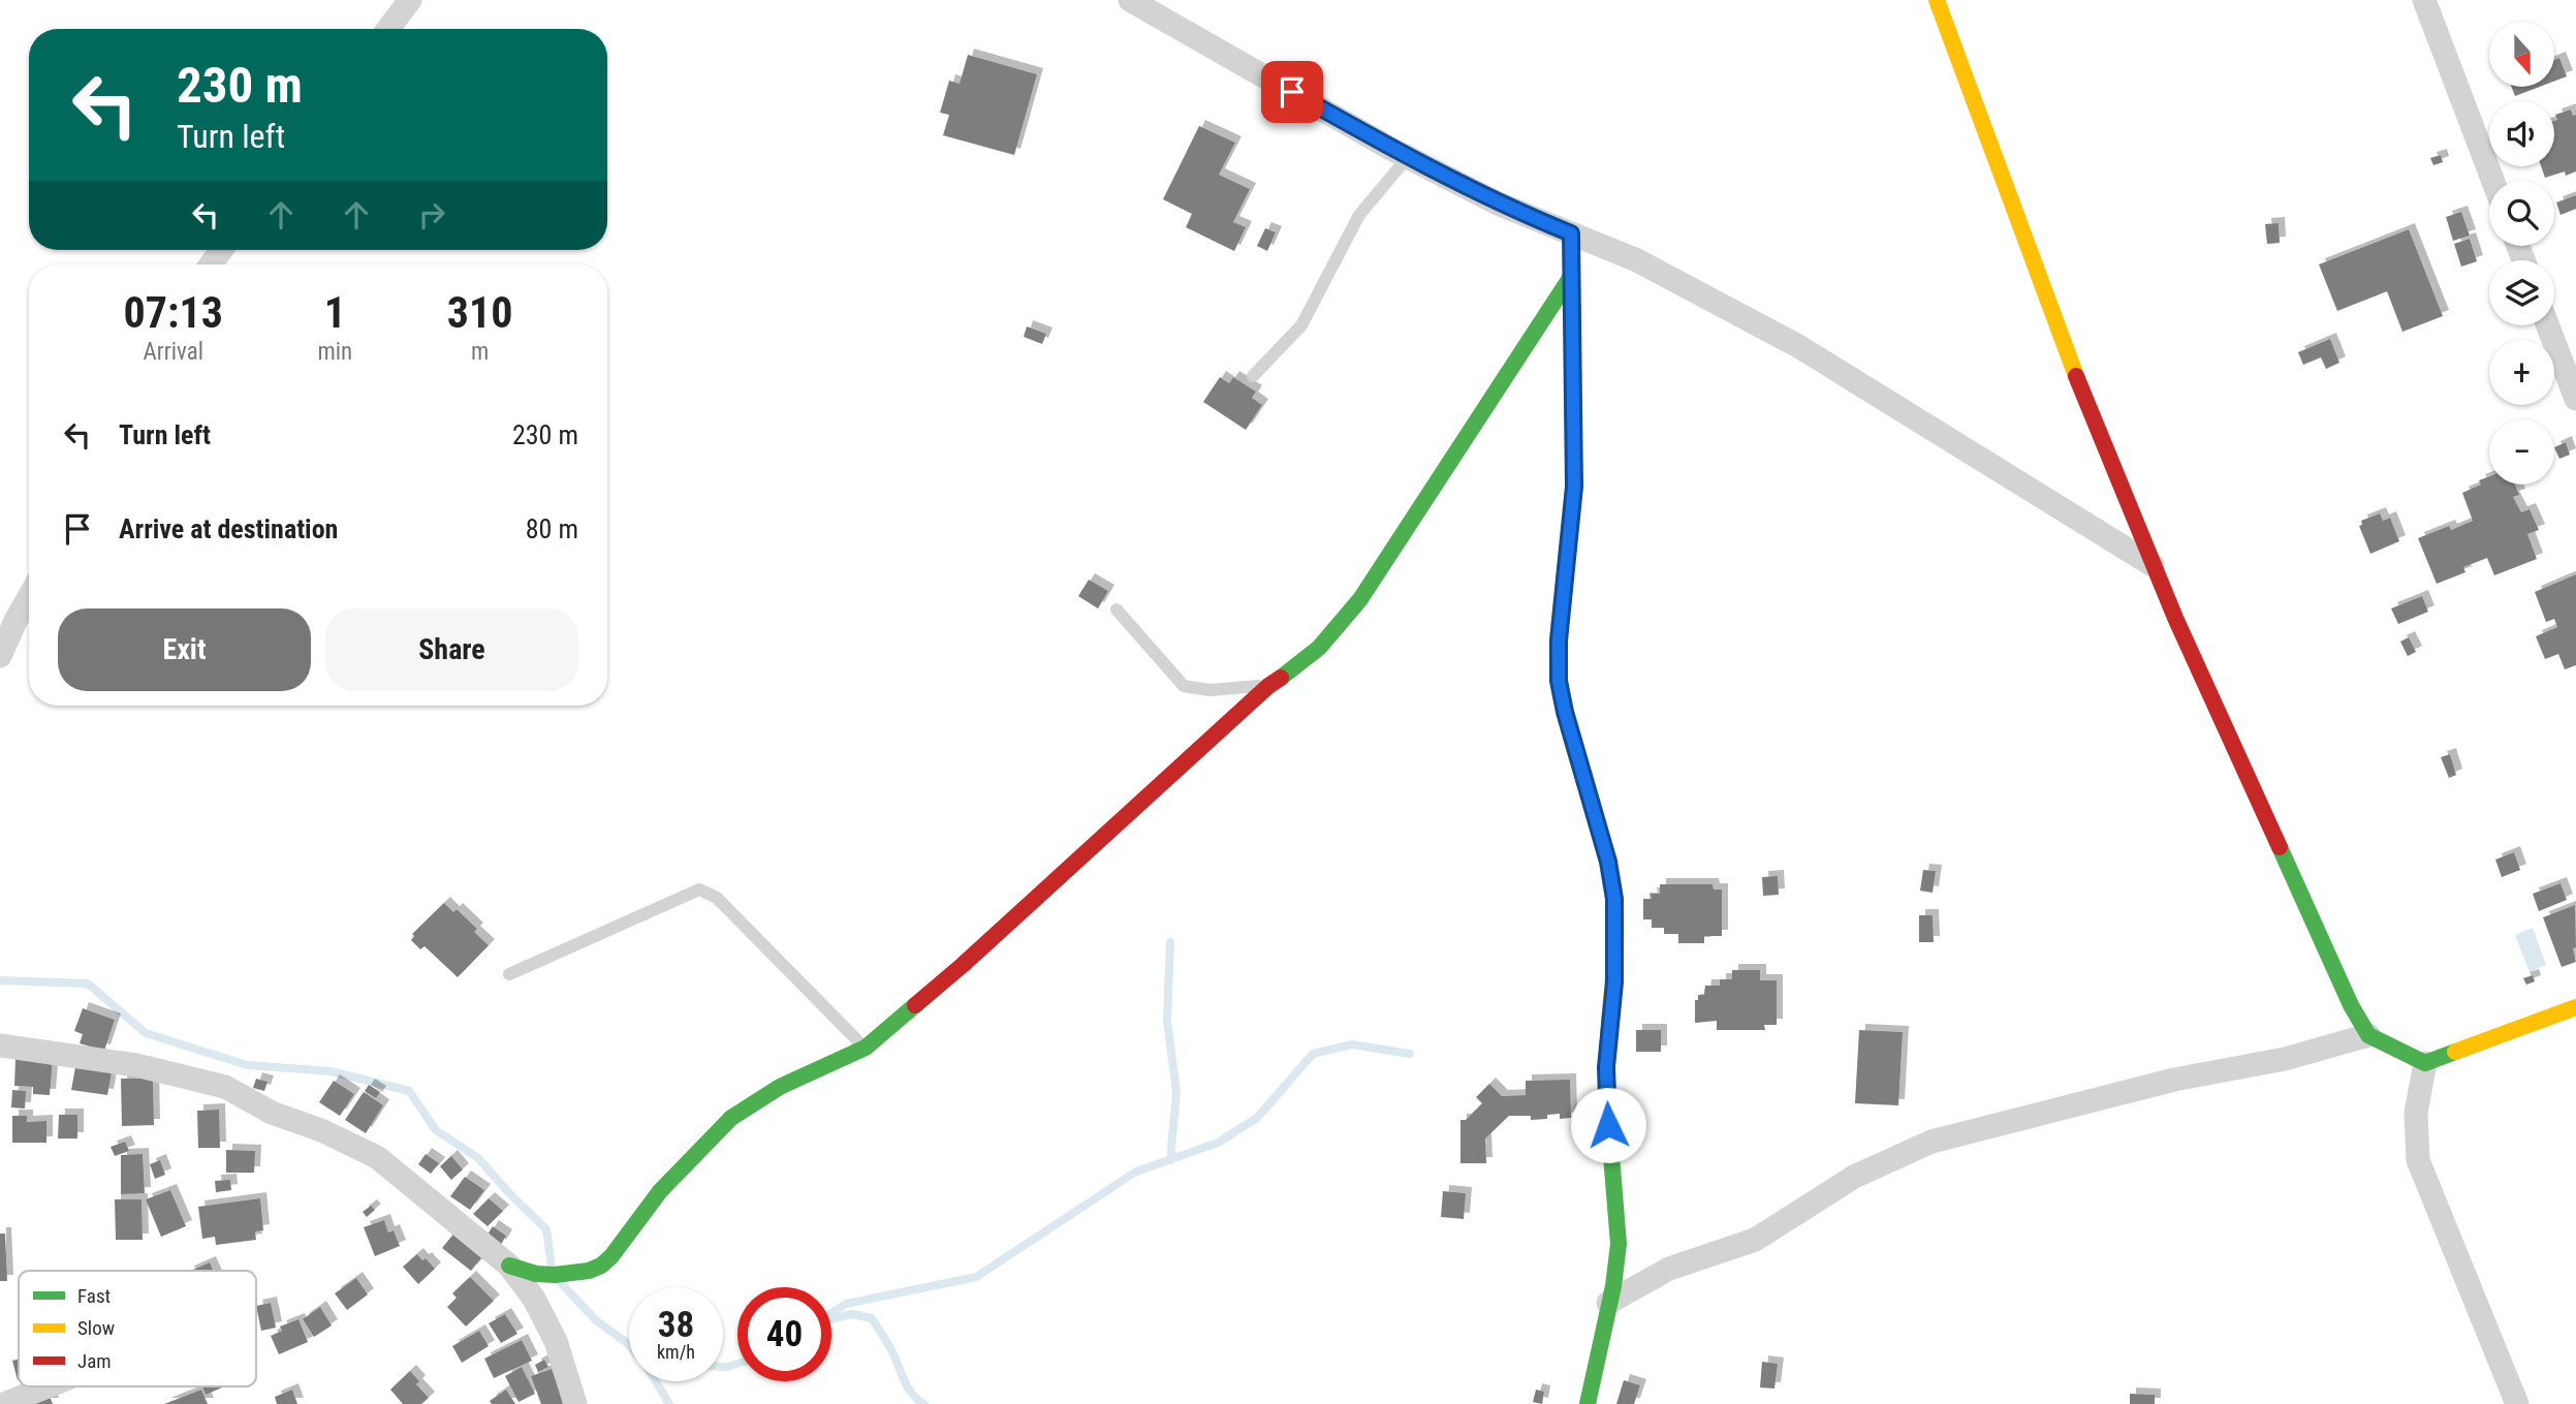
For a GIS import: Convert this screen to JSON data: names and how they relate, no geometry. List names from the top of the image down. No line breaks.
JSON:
{"legend":["Fast","Slow","Jam"],"north":"bottom","page":{"map_buttons":["+","−"],"turn":["230 m","Turn left"],"eta":["07:13","Arrival","1","min","310","m"],"list":[{"name":"Turn left","value":"230 m"},{"name":"Arrive at destination","value":"80 m"}],"buttons":["Exit","Share"],"speed":"38 km/h","limit":"40"}}
